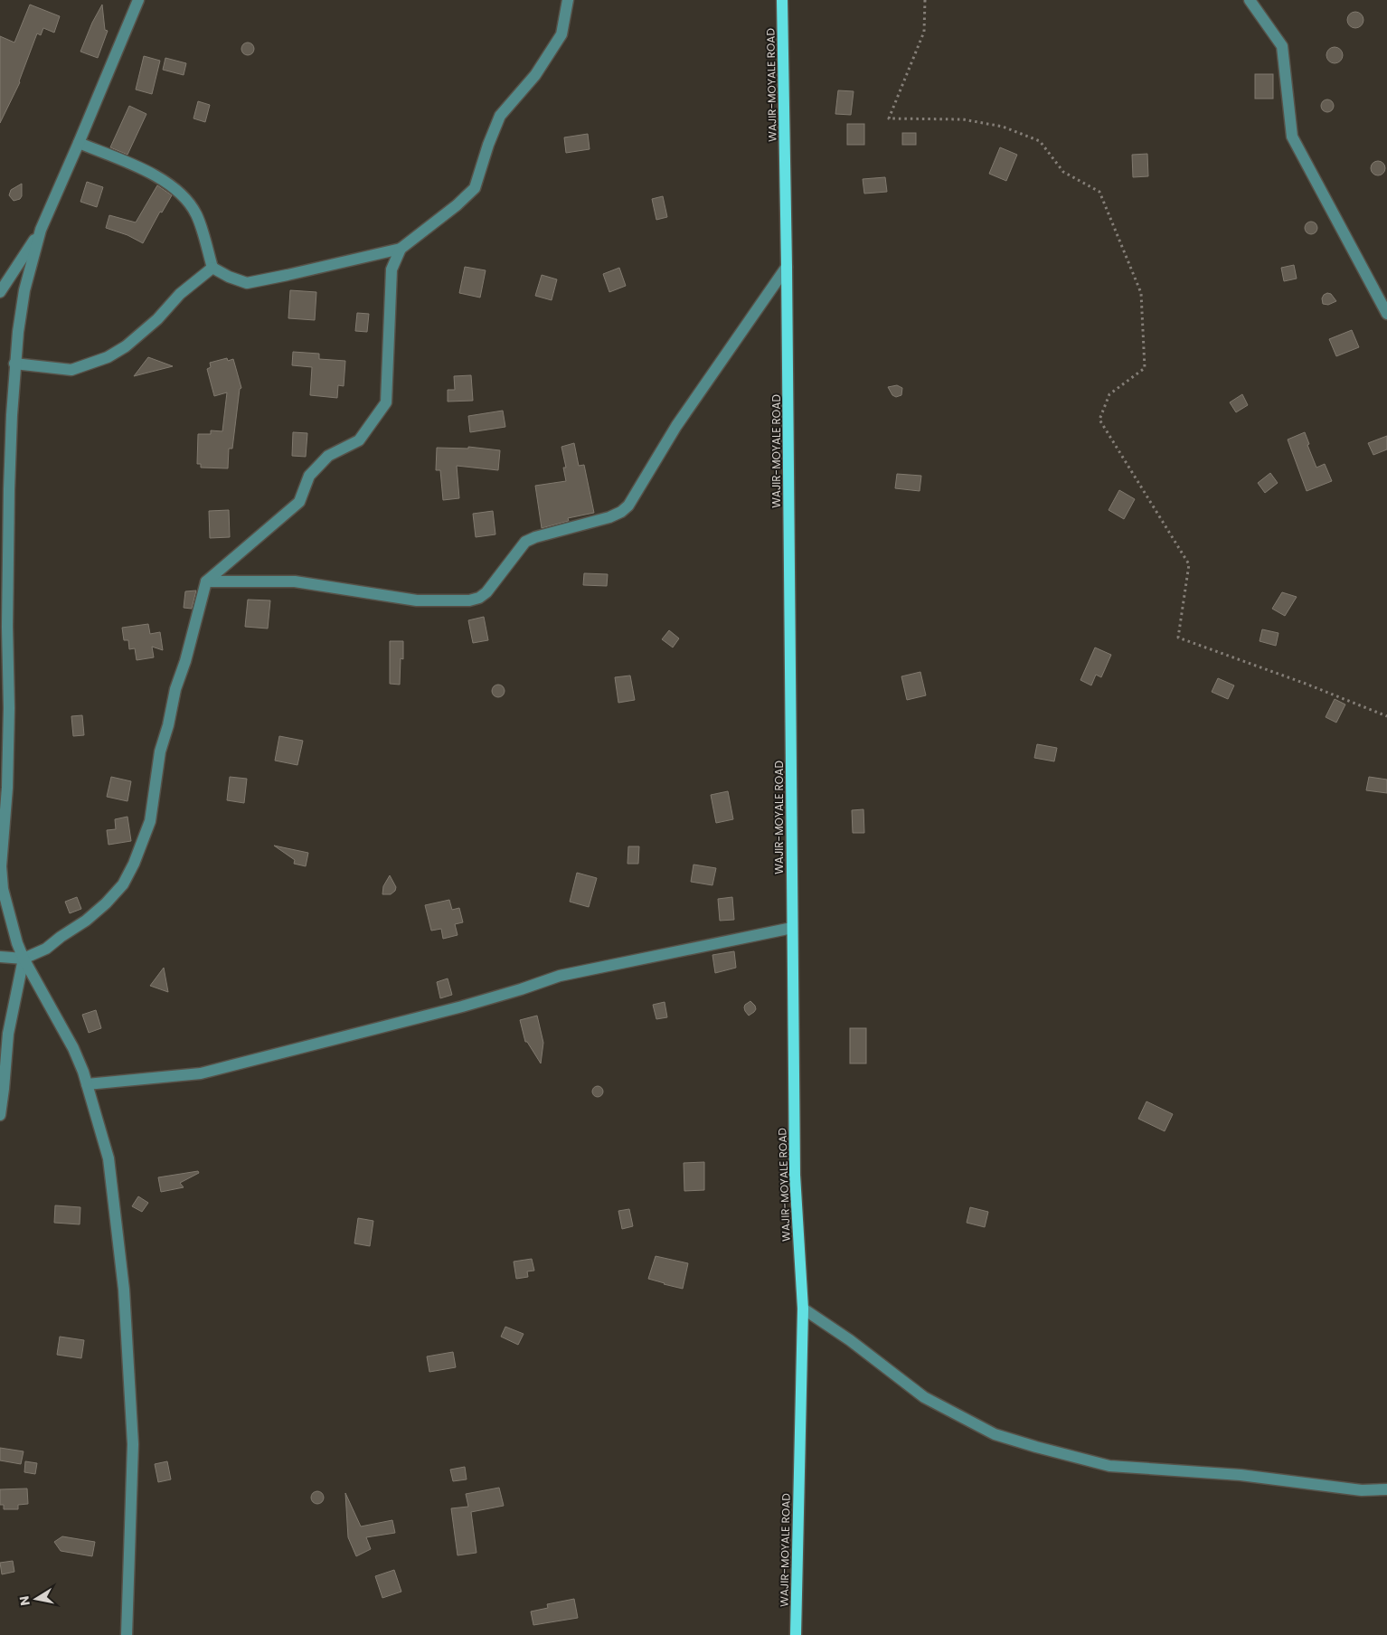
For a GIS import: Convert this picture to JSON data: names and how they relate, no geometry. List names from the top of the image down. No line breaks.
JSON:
{"streets":{"main road":["WAJIR-MOYALE ROAD"]},"north":"left"}
